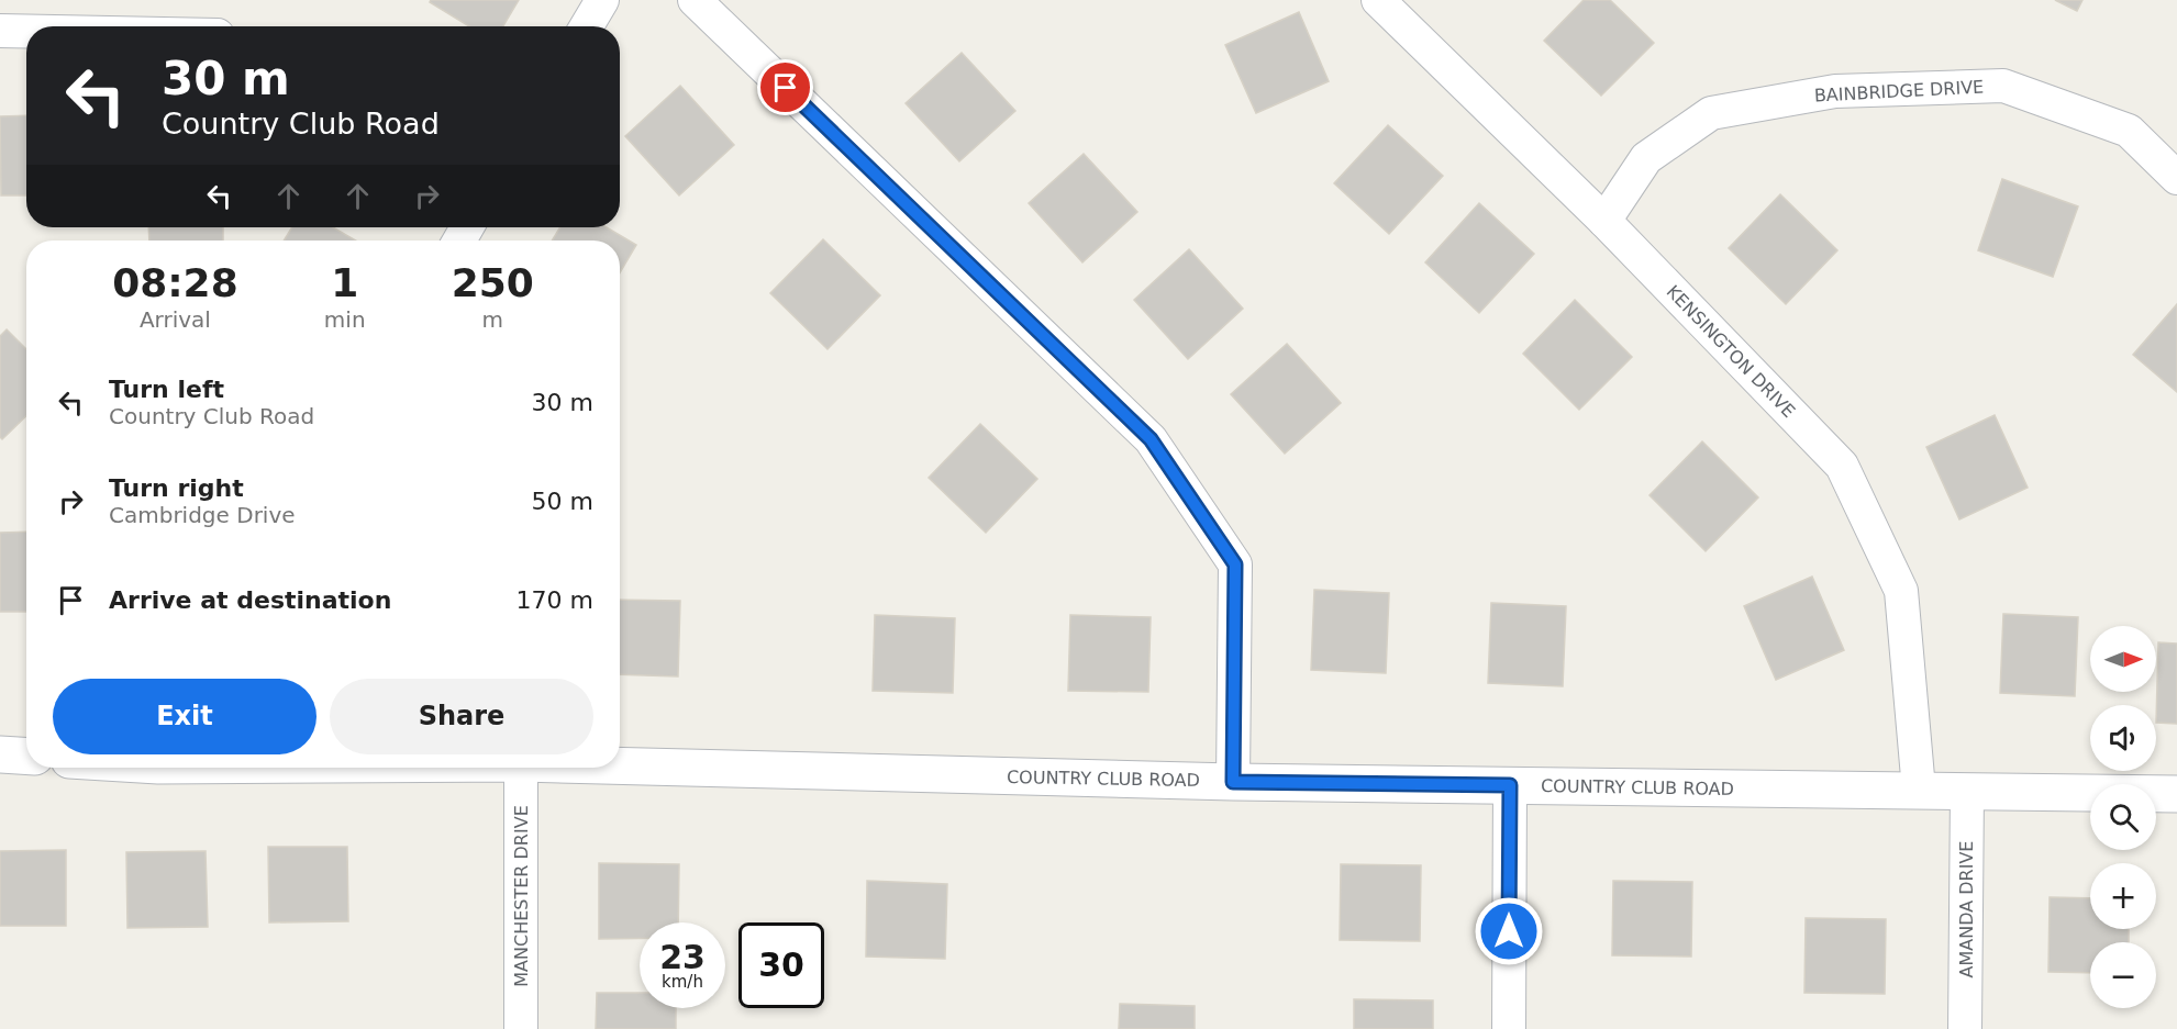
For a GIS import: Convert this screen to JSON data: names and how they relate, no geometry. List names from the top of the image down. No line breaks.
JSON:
{"streets":{"street":["BAINBRIDGE DRIVE","KENSINGTON DRIVE","COUNTRY CLUB ROAD","MANCHESTER DRIVE","AMANDA DRIVE"]},"crossings":[["BAINBRIDGE DRIVE","KENSINGTON DRIVE"],["KENSINGTON DRIVE","COUNTRY CLUB ROAD"],["COUNTRY CLUB ROAD","AMANDA DRIVE"]],"north":"right","page":{"turn":["30 m","Country Club Road"],"eta":["08:28","Arrival","1","min","250","m"],"list":[{"name":"Turn left","note":"Country Club Road","value":"30 m"},{"name":"Turn right","note":"Cambridge Drive","value":"50 m"},{"name":"Arrive at destination","value":"170 m"}],"map_buttons":["+","−"],"buttons":["Exit","Share"],"speed":"23 km/h","limit":"30"}}
